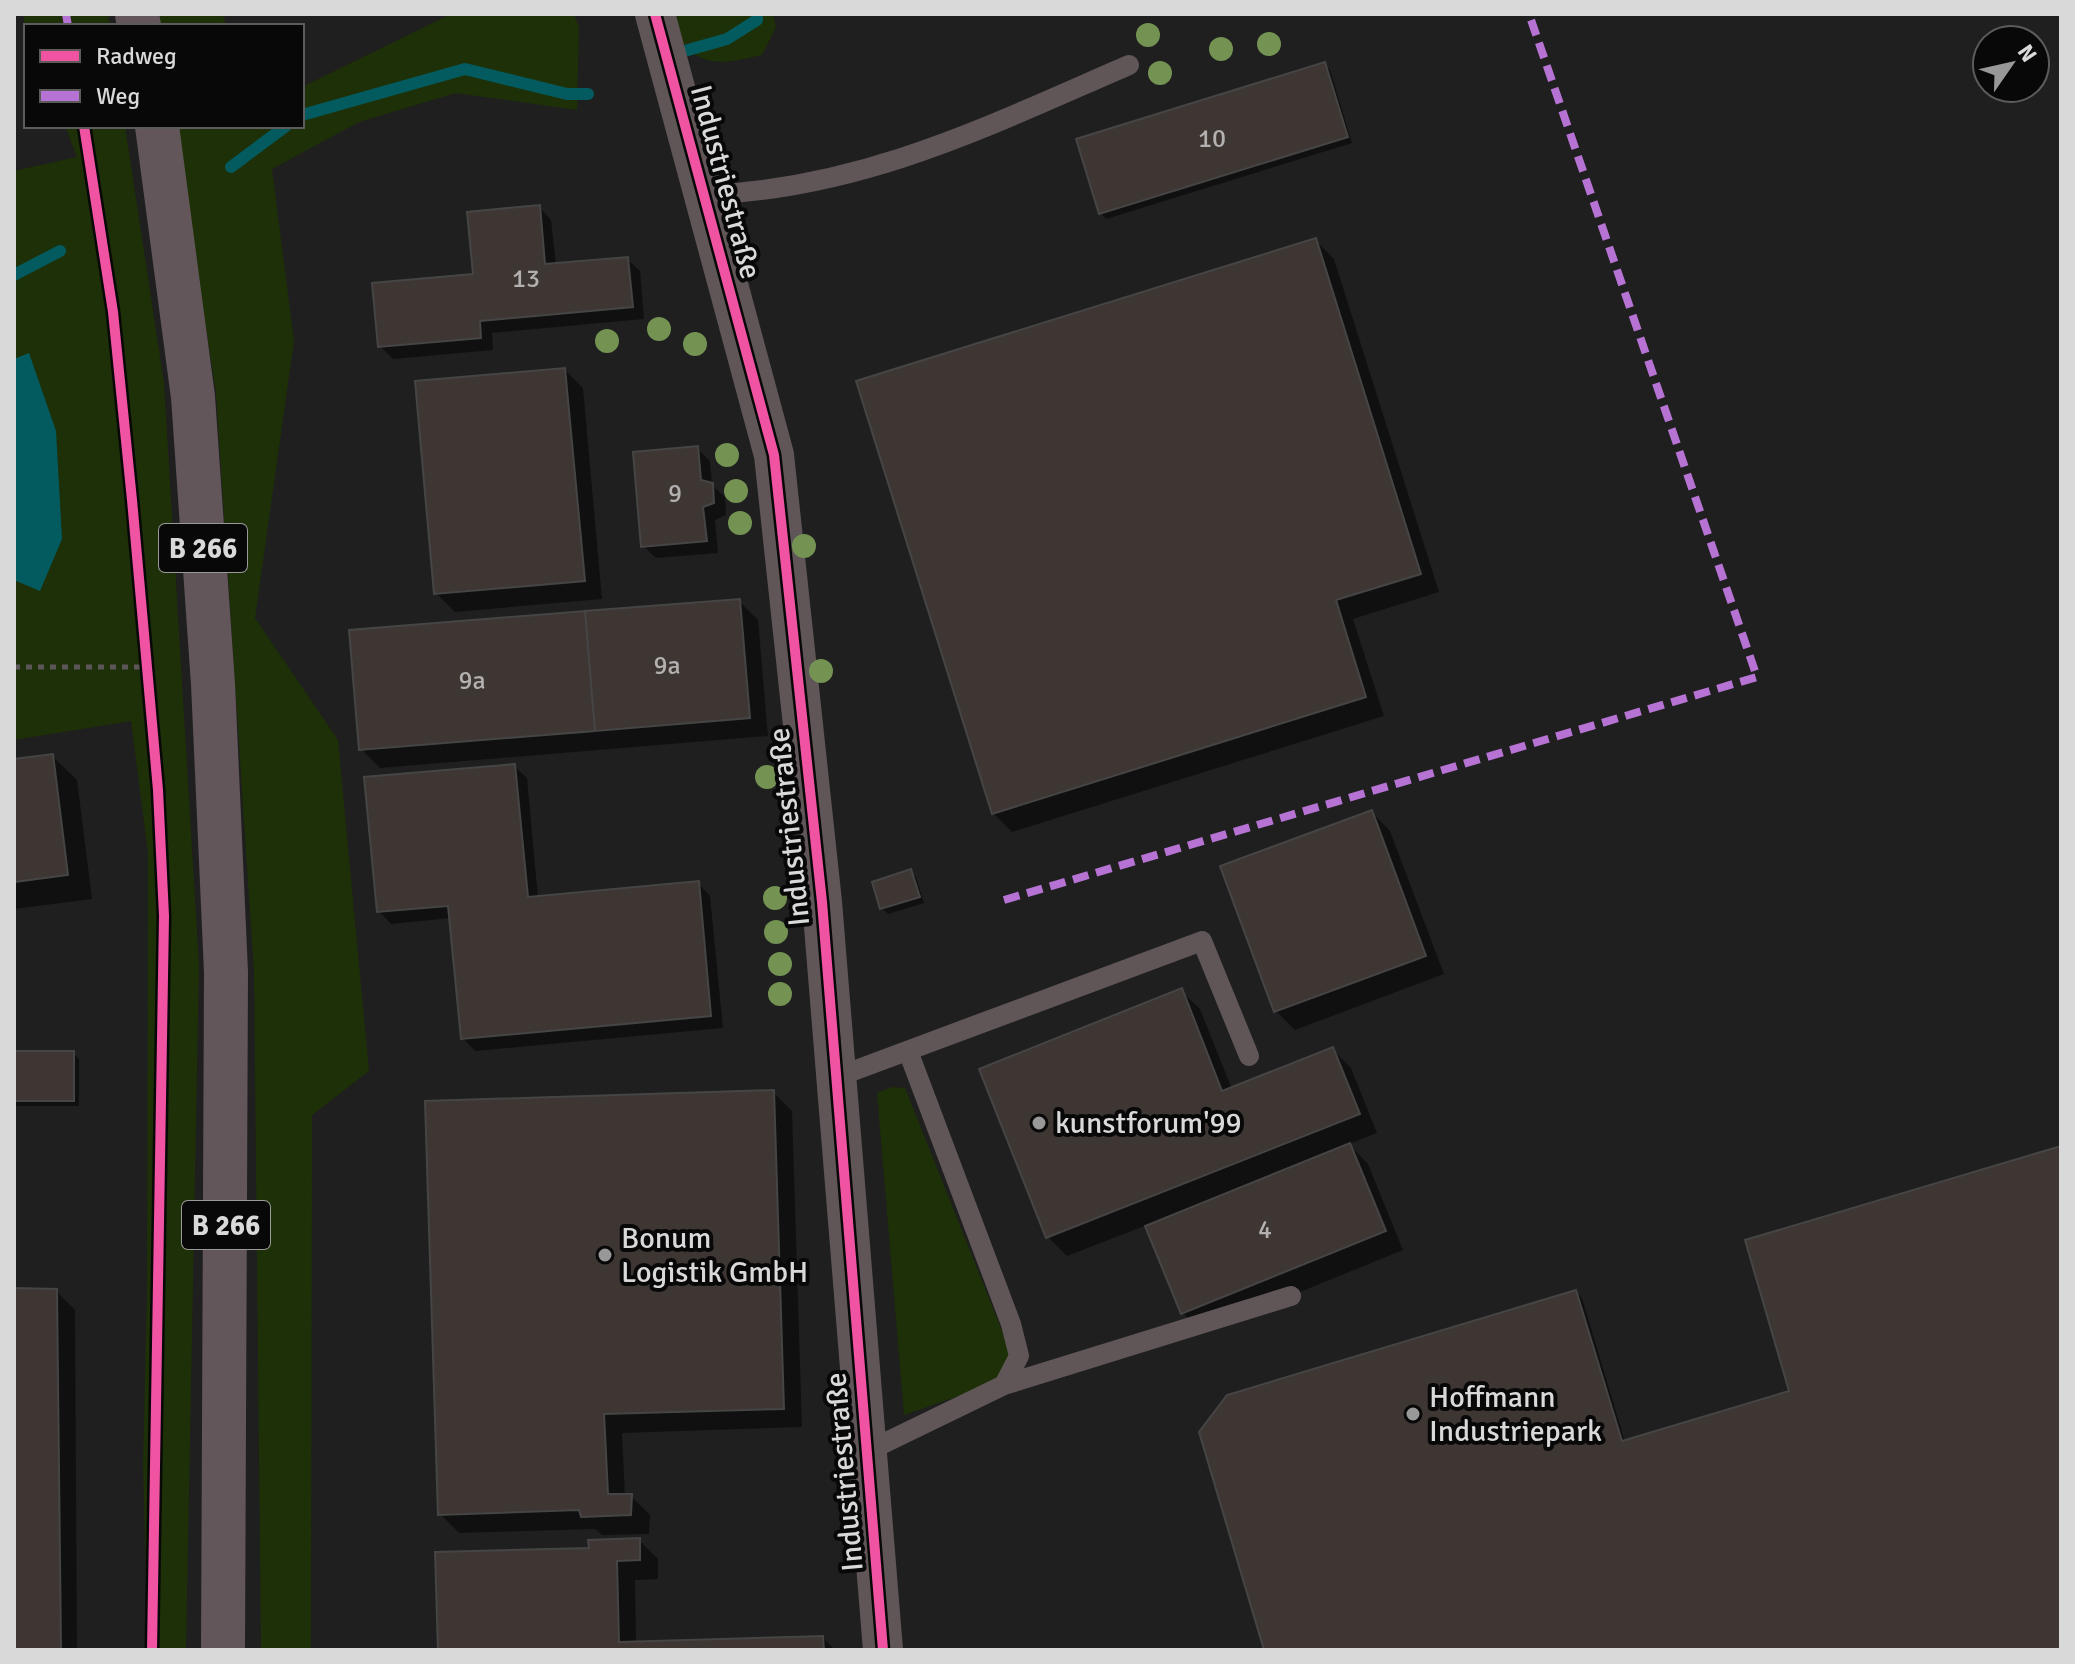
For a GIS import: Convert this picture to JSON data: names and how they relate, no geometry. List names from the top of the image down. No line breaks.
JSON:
{"streets":{"main road":["B 266"],"street":["Industriestraße"]},"places":["kunstforum'99","Bonum Logistik GmbH","Hoffmann Industriepark"],"house_numbers":["10","13","9","9a","9a","4"],"legend":["Radweg","Weg"],"north":"top right"}
